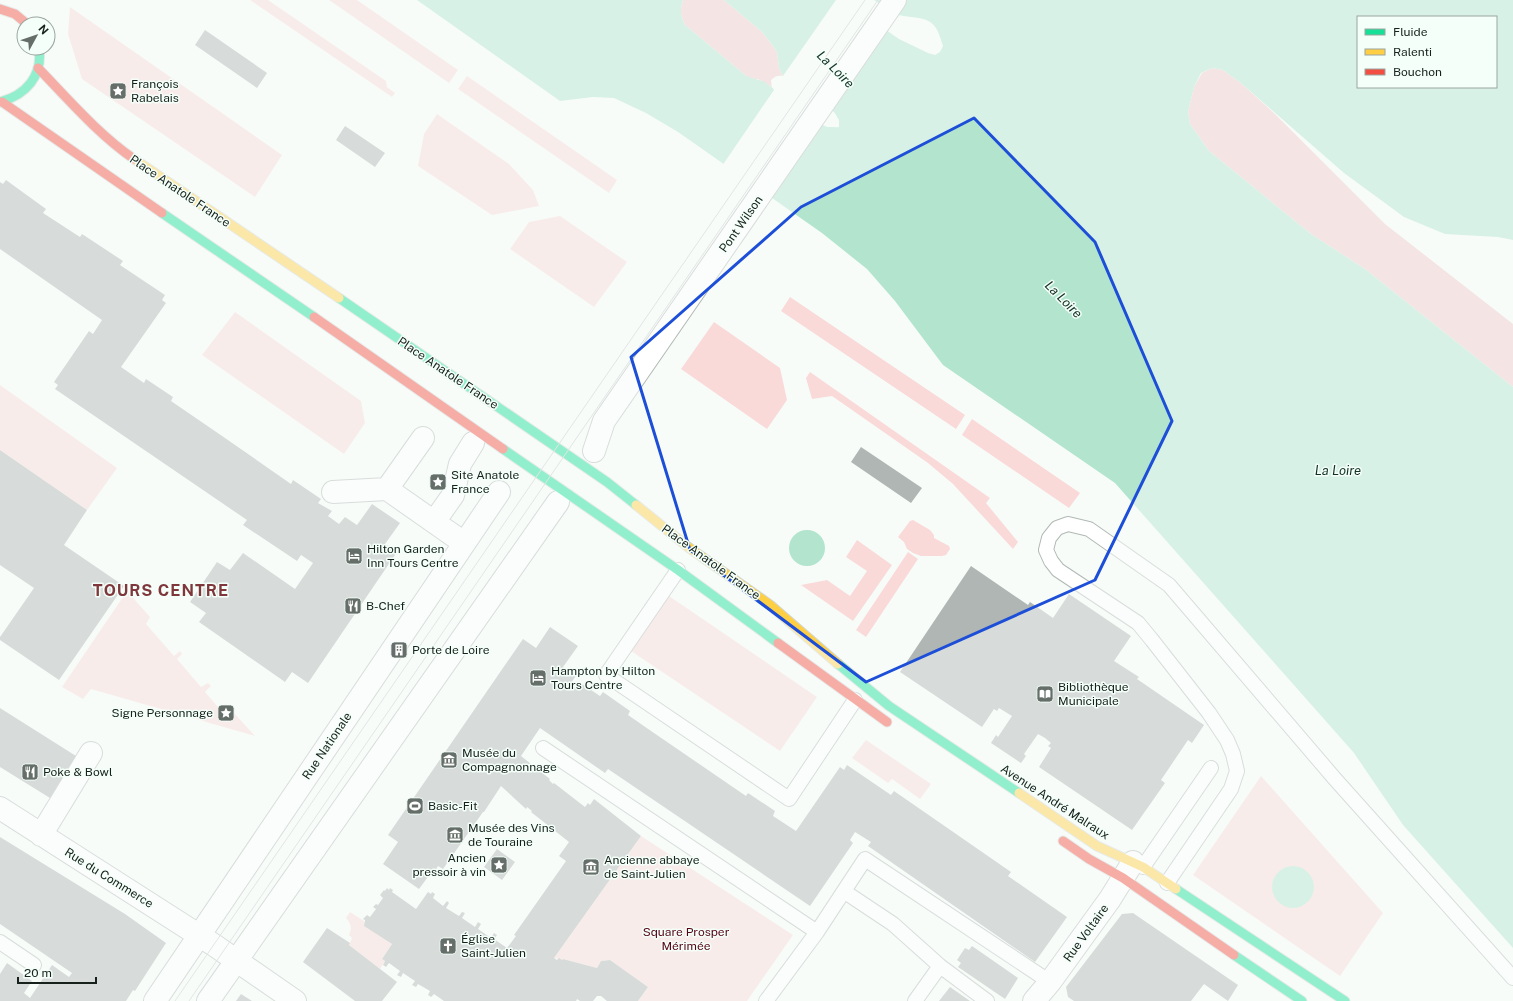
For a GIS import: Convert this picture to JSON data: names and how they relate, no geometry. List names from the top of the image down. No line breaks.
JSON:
{"streets":{"main road":["Place Anatole France","Avenue André Malraux"],"street":["Pont Wilson","Rue Nationale","Rue du Commerce","Rue Voltaire"]},"crossings":[["Place Anatole France","Avenue André Malraux"],["Rue Nationale","Rue du Commerce"],["Avenue André Malraux","Rue Voltaire"]],"districts":["TOURS CENTRE"],"water":["La Loire"],"parks":["Square Prosper Mérimée"],"places":{"place":["François Rabelais","Site Anatole France","Signe Personnage","Ancien pressoir à vin"],"hotel":["Hilton Garden Inn Tours Centre","Hampton by Hilton Tours Centre"],"restaurant":["B-Chef","Poke & Bowl"],"building":["Porte de Loire"],"library":["Bibliothèque Municipale"],"museum":["Musée du Compagnonnage","Musée des Vins de Touraine","Ancienne abbaye de Saint-Julien"],"sports":["Basic-Fit"],"church":["Église Saint-Julien"]},"legend":["Fluide","Ralenti","Bouchon"],"scale_bar":"20 m","north":"top right"}
